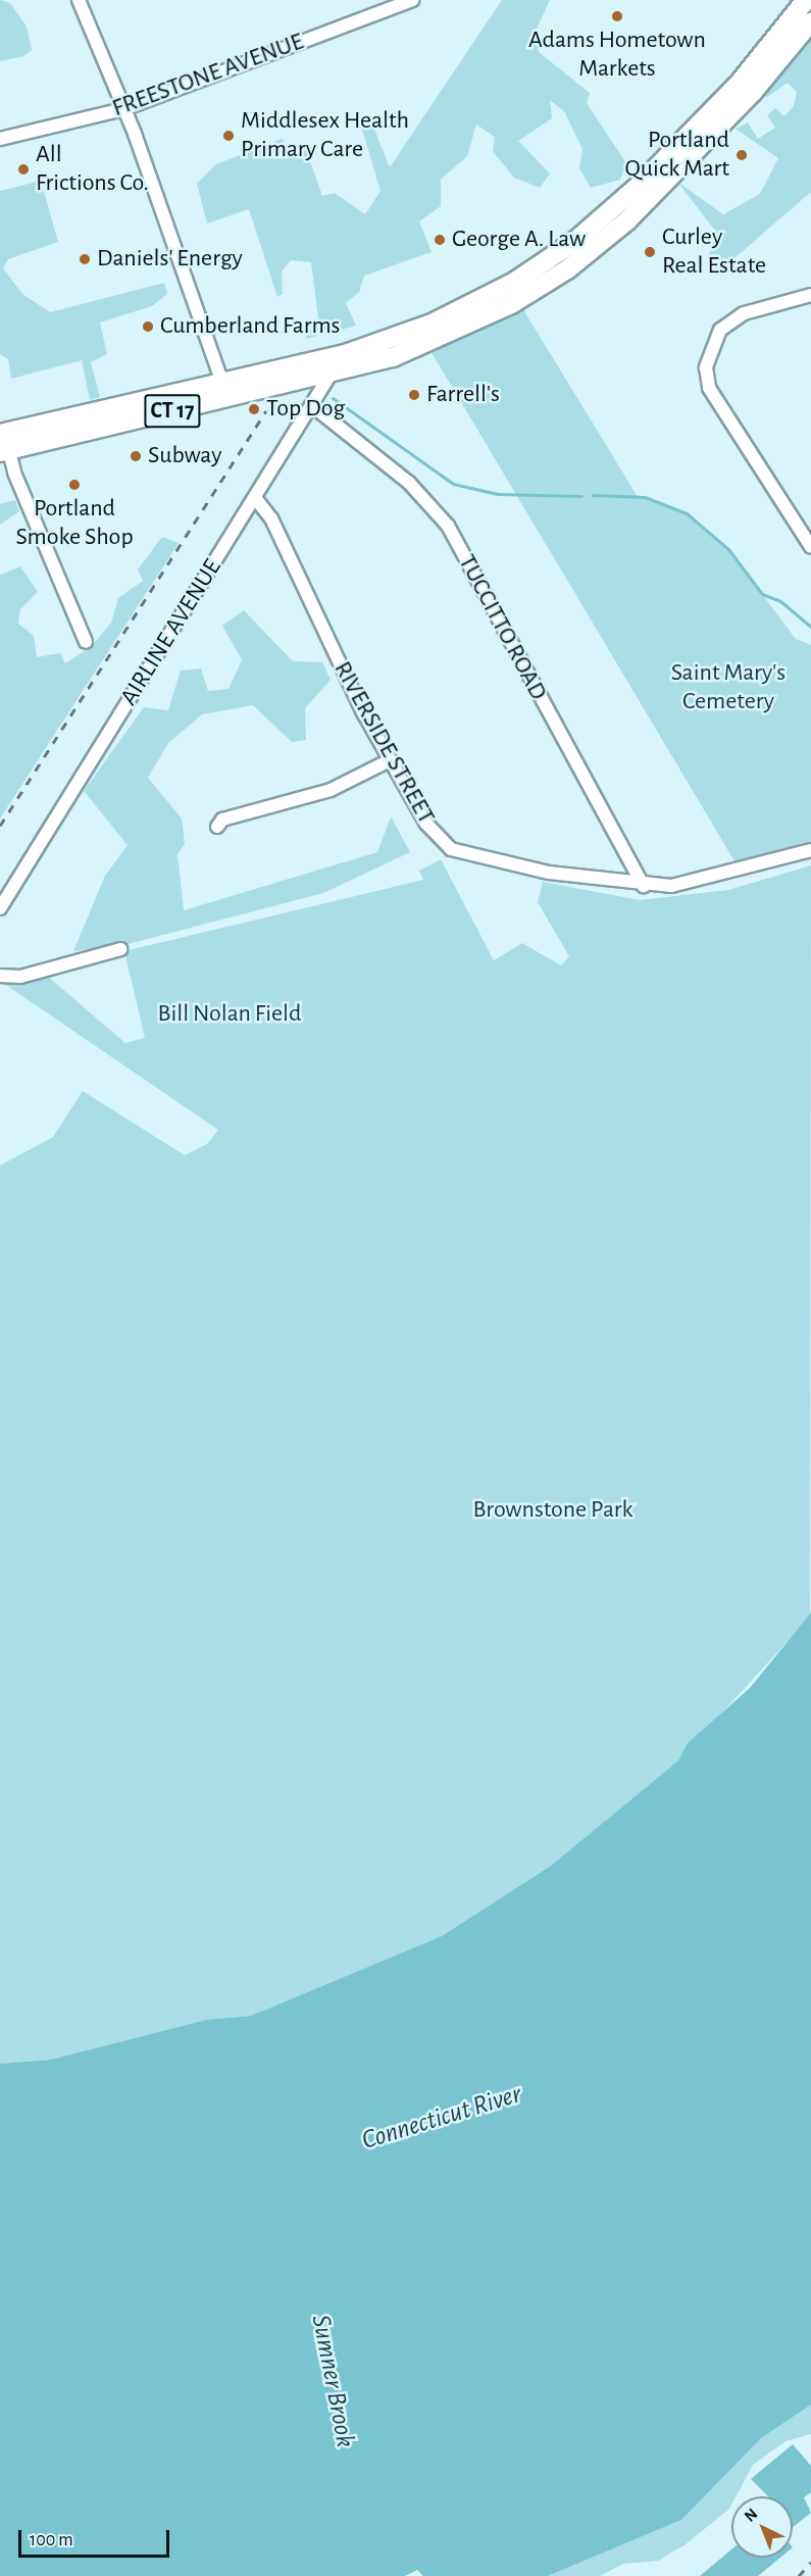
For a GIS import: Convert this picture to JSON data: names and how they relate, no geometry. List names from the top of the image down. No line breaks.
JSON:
{"streets":{"highway":["CT 17"],"street":["FREESTONE AVENUE","TUCCITTO ROAD","AIRLINE AVENUE","RIVERSIDE STREET"]},"crossings":[["CT 17","AIRLINE AVENUE"],["TUCCITTO ROAD","AIRLINE AVENUE"],["TUCCITTO ROAD","RIVERSIDE STREET"],["AIRLINE AVENUE","RIVERSIDE STREET"]],"water":["Connecticut River","Sumner Brook"],"parks":["Saint Mary's Cemetery","Bill Nolan Field","Brownstone Park"],"places":["Adams Hometown Markets","Middlesex Health Primary Care","Portland Quick Mart","All Frictions Co.","George A. Law","Curley Real Estate","Daniels' Energy","Cumberland Farms","Farrell's","Top Dog","Subway","Portland Smoke Shop"],"scale_bar":"100 m","north":"top left"}
